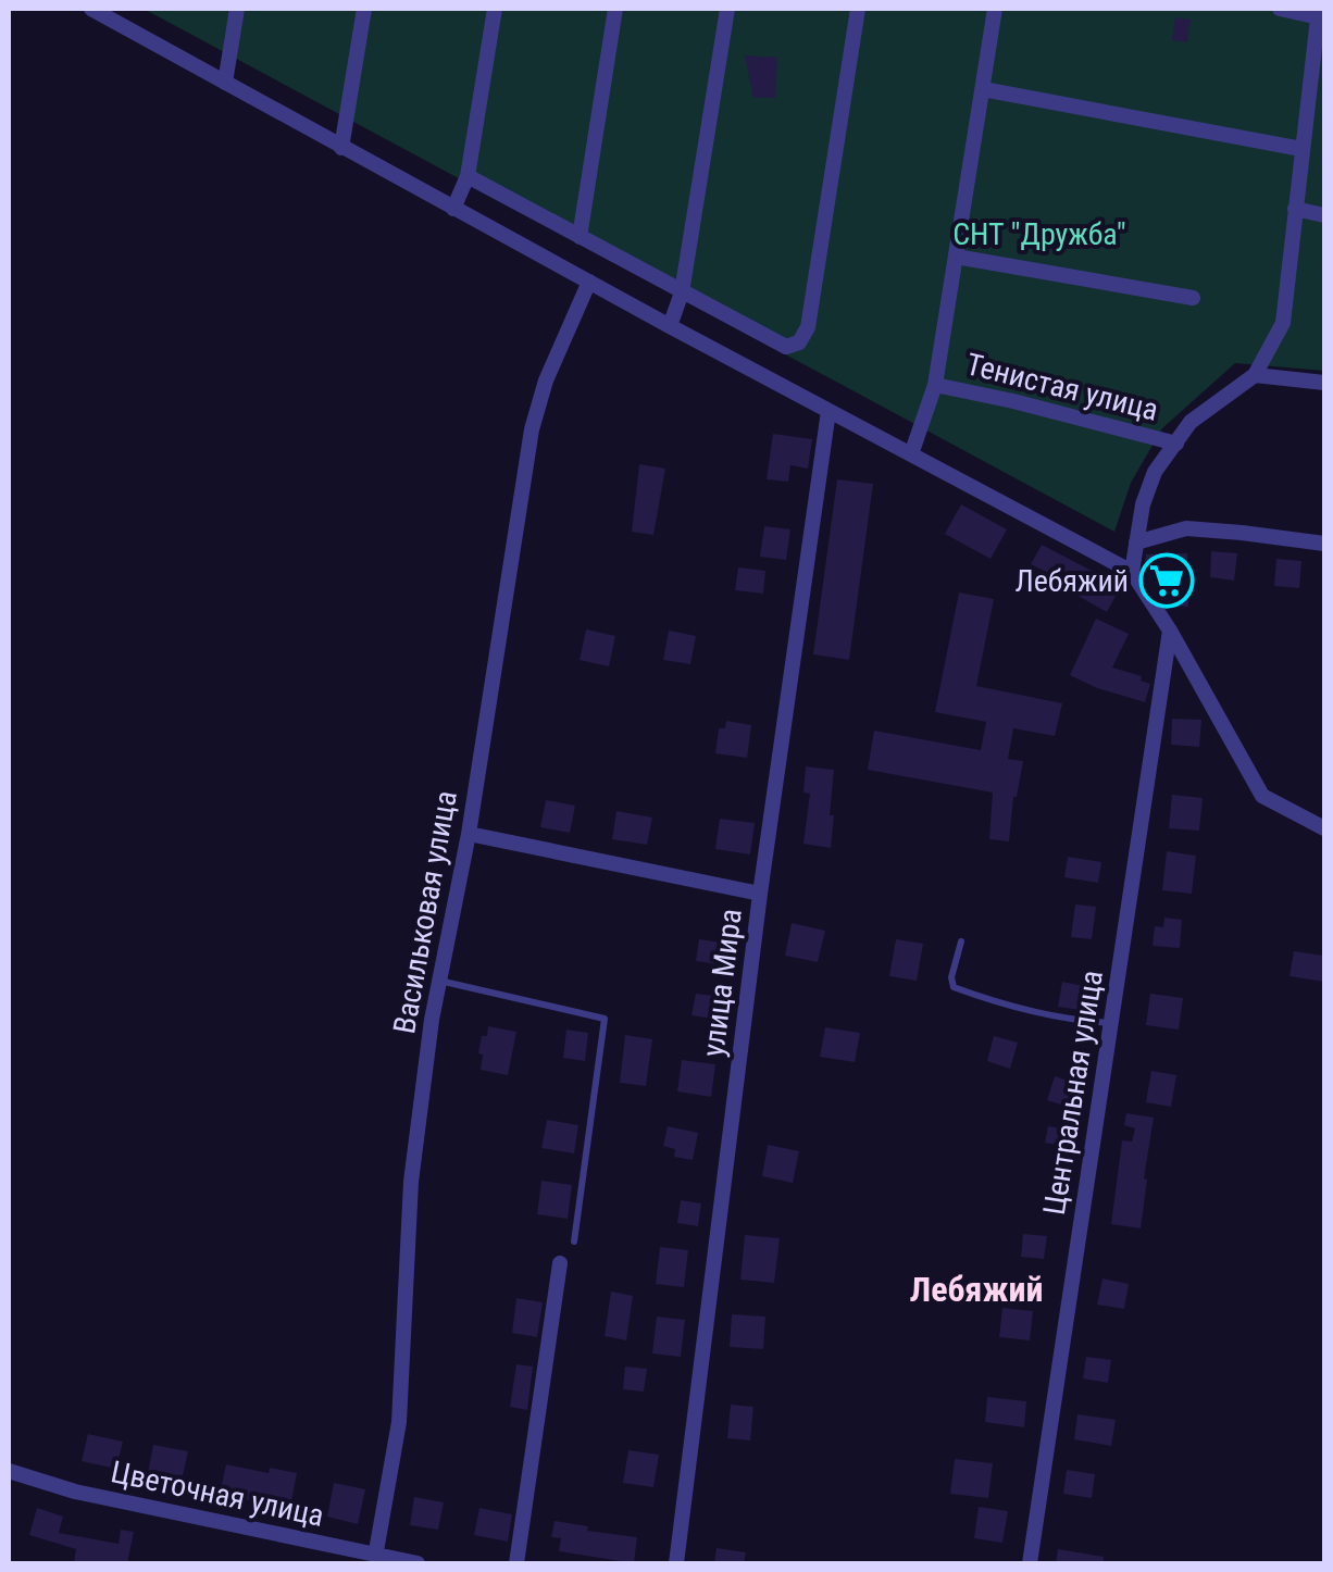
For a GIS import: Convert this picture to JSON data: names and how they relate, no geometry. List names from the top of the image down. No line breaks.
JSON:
{"streets":{"street":["Тенистая улица","Васильковая улица","улица Мира","Центральная улица","Цветочная улица"]},"crossings":[["Васильковая улица","Цветочная улица"]],"districts":["Лебяжий"],"parks":["СНТ \"Дружба\""],"places":{"supermarket":["Лебяжий"]}}
